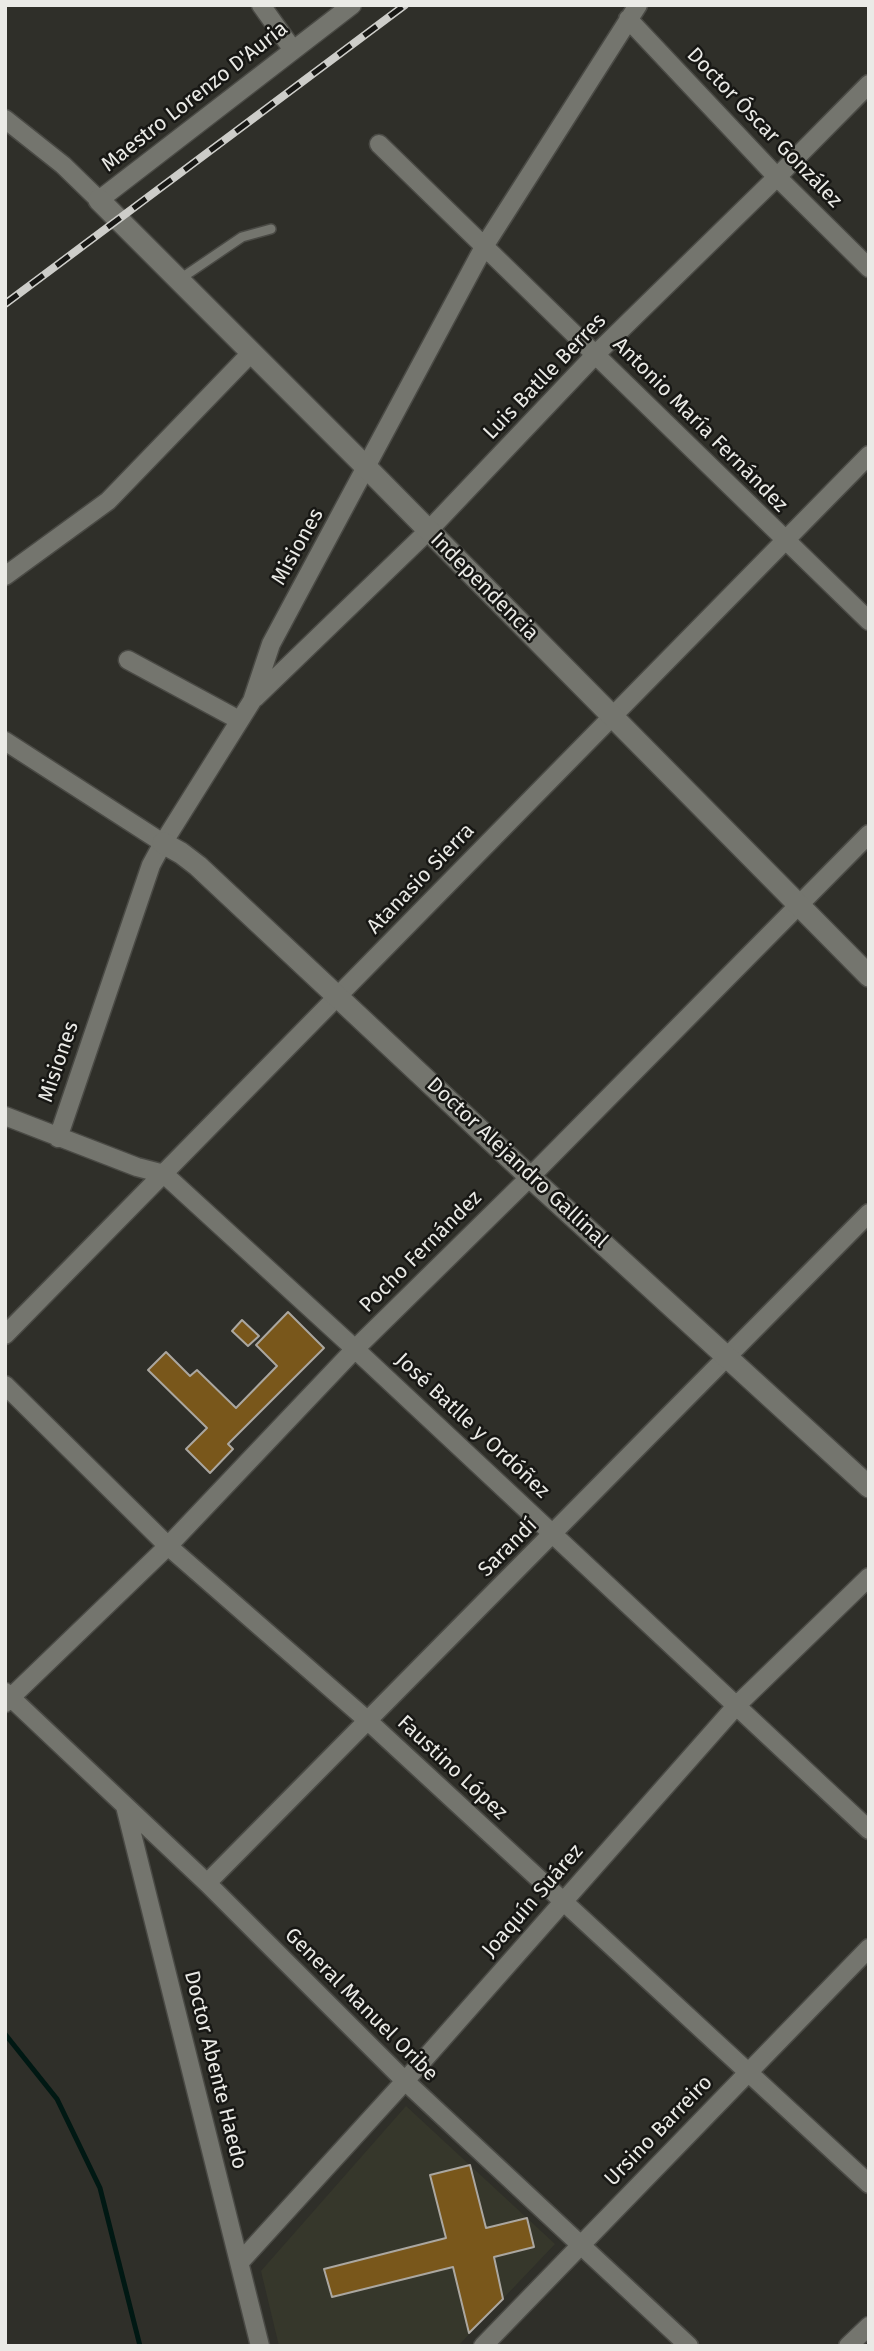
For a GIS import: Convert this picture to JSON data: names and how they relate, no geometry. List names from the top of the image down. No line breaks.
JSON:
{"streets":{"street":["Maestro Lorenzo D'Auria","Doctor Óscar González","Luis Batlle Berres","Antonio María Fernández","Misiones","Independencia","Atanasio Sierra","Doctor Alejandro Gallinal","Pocho Fernández","José Batlle y Ordóñez","Sarandí","Faustino López","Joaquín Suárez","General Manuel Oribe","Doctor Abente Haedo","Ursino Barreiro"]},"crossings":[["Maestro Lorenzo D'Auria","Independencia"],["Doctor Óscar González","Luis Batlle Berres"],["Doctor Óscar González","Misiones"],["Luis Batlle Berres","Antonio María Fernández"],["Luis Batlle Berres","Misiones"],["Luis Batlle Berres","Independencia"],["Antonio María Fernández","Misiones"],["Antonio María Fernández","Atanasio Sierra"],["Misiones","Independencia"],["Misiones","Doctor Alejandro Gallinal"],["Misiones","José Batlle y Ordóñez"],["Independencia","Atanasio Sierra"],["Independencia","Pocho Fernández"],["Atanasio Sierra","Doctor Alejandro Gallinal"],["Atanasio Sierra","José Batlle y Ordóñez"],["Doctor Alejandro Gallinal","Pocho Fernández"],["Doctor Alejandro Gallinal","Sarandí"],["Pocho Fernández","José Batlle y Ordóñez"],["Pocho Fernández","Faustino López"],["Pocho Fernández","General Manuel Oribe"],["José Batlle y Ordóñez","Sarandí"],["José Batlle y Ordóñez","Joaquín Suárez"],["Sarandí","Faustino López"],["Sarandí","General Manuel Oribe"],["Faustino López","Joaquín Suárez"],["Faustino López","Ursino Barreiro"],["Joaquín Suárez","General Manuel Oribe"],["Joaquín Suárez","Doctor Abente Haedo"],["General Manuel Oribe","Doctor Abente Haedo"],["General Manuel Oribe","Ursino Barreiro"]]}
